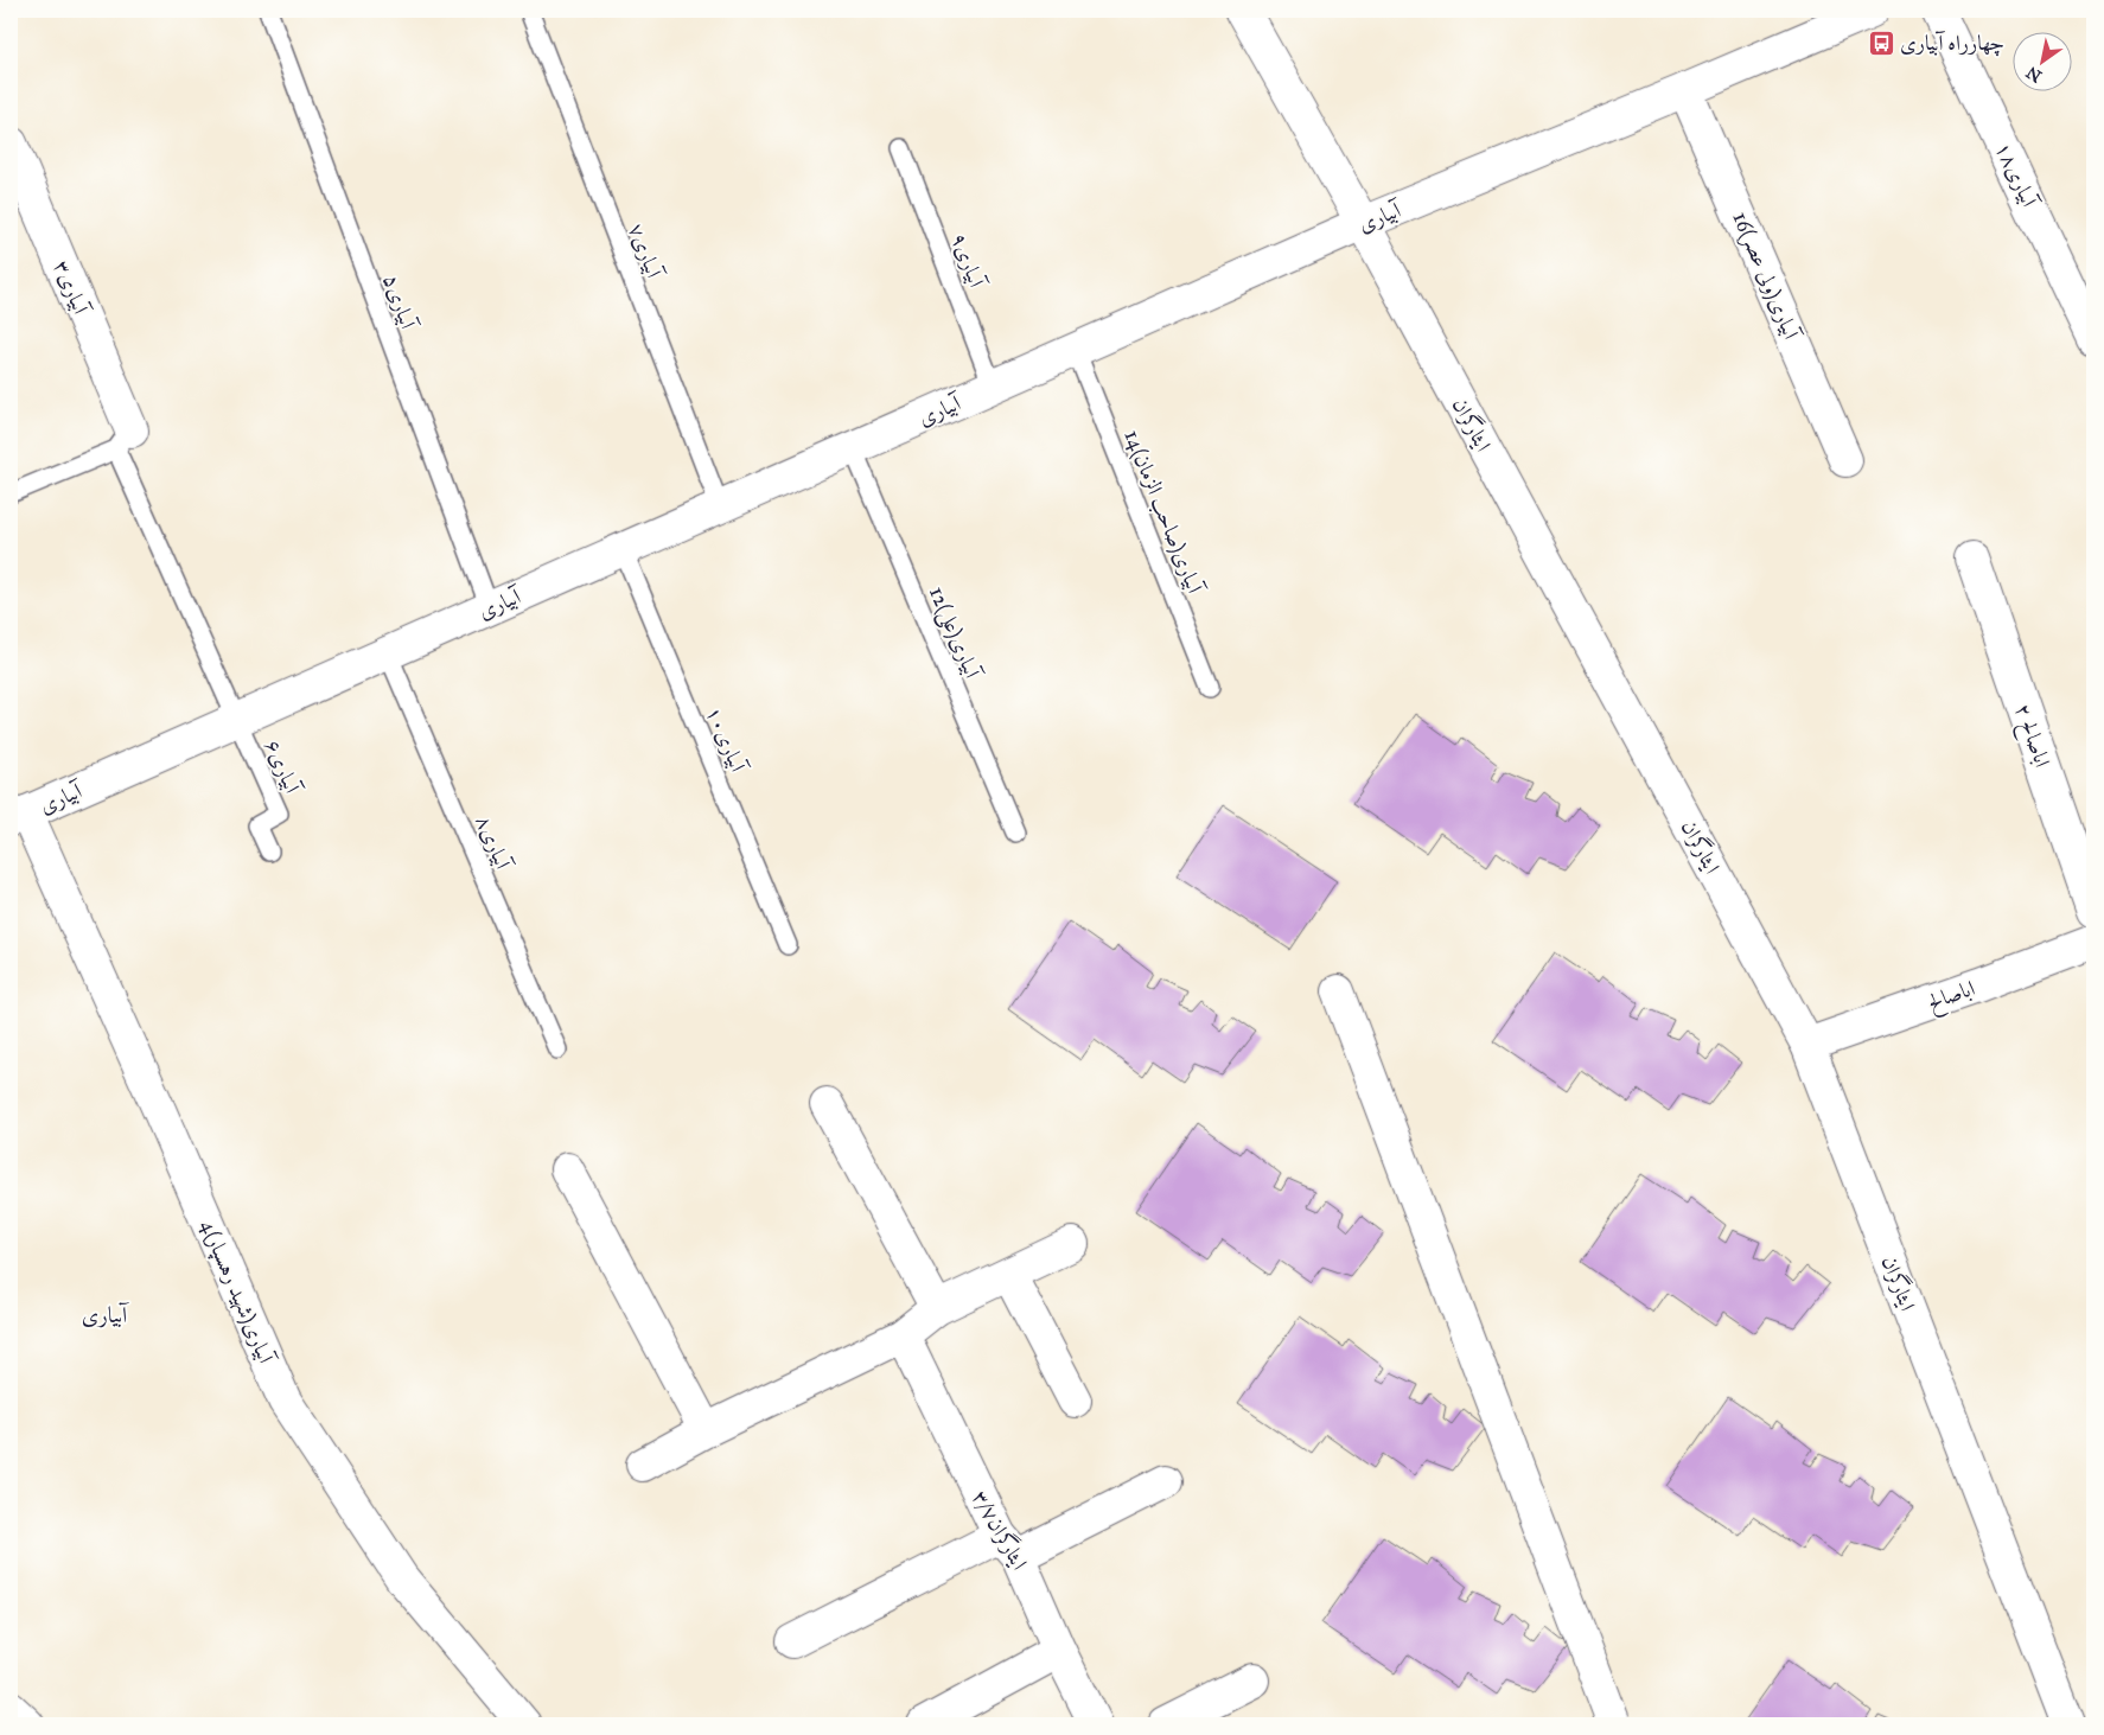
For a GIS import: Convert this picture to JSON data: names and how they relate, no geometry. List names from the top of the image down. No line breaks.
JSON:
{"streets":{"street":["آبیاری۱۸","آبیاری","16آبیاری(ولی عصر)","آبیاری۳","ایثارگران","اباصالح ۲","اباصالح","4آبیاری(شهید رهسپار)","ایثارگران۳/۷"],"lane":["آبیاری۷","آبیاری۹","آبیاری۵","14آبیاری(صاحب الزمان)","12آبیاری(علی)","آبیاری۱۰","آبیاری۶","آبیاری۸"]},"crossings":[["آبیاری","آبیاری۷"],["آبیاری","آبیاری۹"],["آبیاری","16آبیاری(ولی عصر)"],["آبیاری","آبیاری۳"],["آبیاری","آبیاری۵"],["آبیاری","ایثارگران"],["آبیاری","14آبیاری(صاحب الزمان)"],["آبیاری","12آبیاری(علی)"],["آبیاری","آبیاری۱۰"],["آبیاری","آبیاری۶"],["آبیاری","آبیاری۸"],["آبیاری","4آبیاری(شهید رهسپار)"],["آبیاری۳","آبیاری۶"],["ایثارگران","اباصالح"]],"districts":["آبیاری"],"places":{"bus stop":["چهارراه آبیاری"]},"north":"bottom left"}
